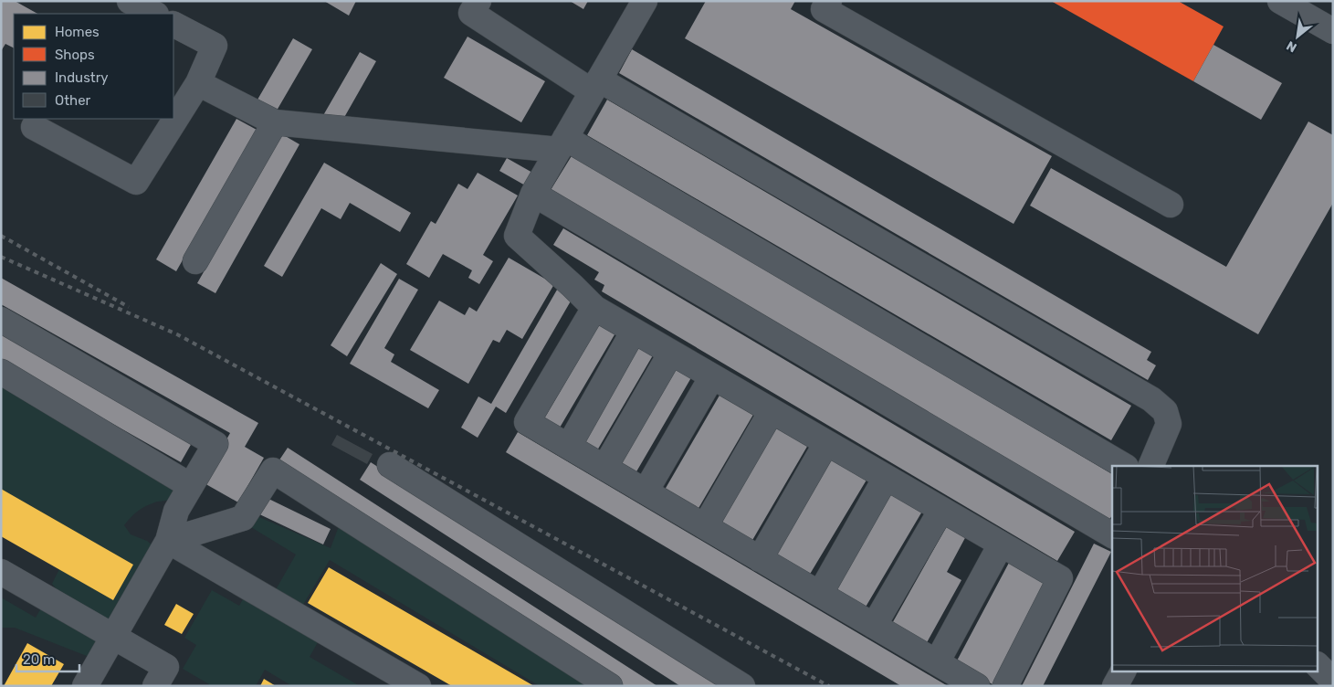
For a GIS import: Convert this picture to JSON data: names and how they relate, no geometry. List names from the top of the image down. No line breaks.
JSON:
{"legend":["Homes","Shops","Industry","Other"],"scale_bar":"20 m","north":"bottom left"}
